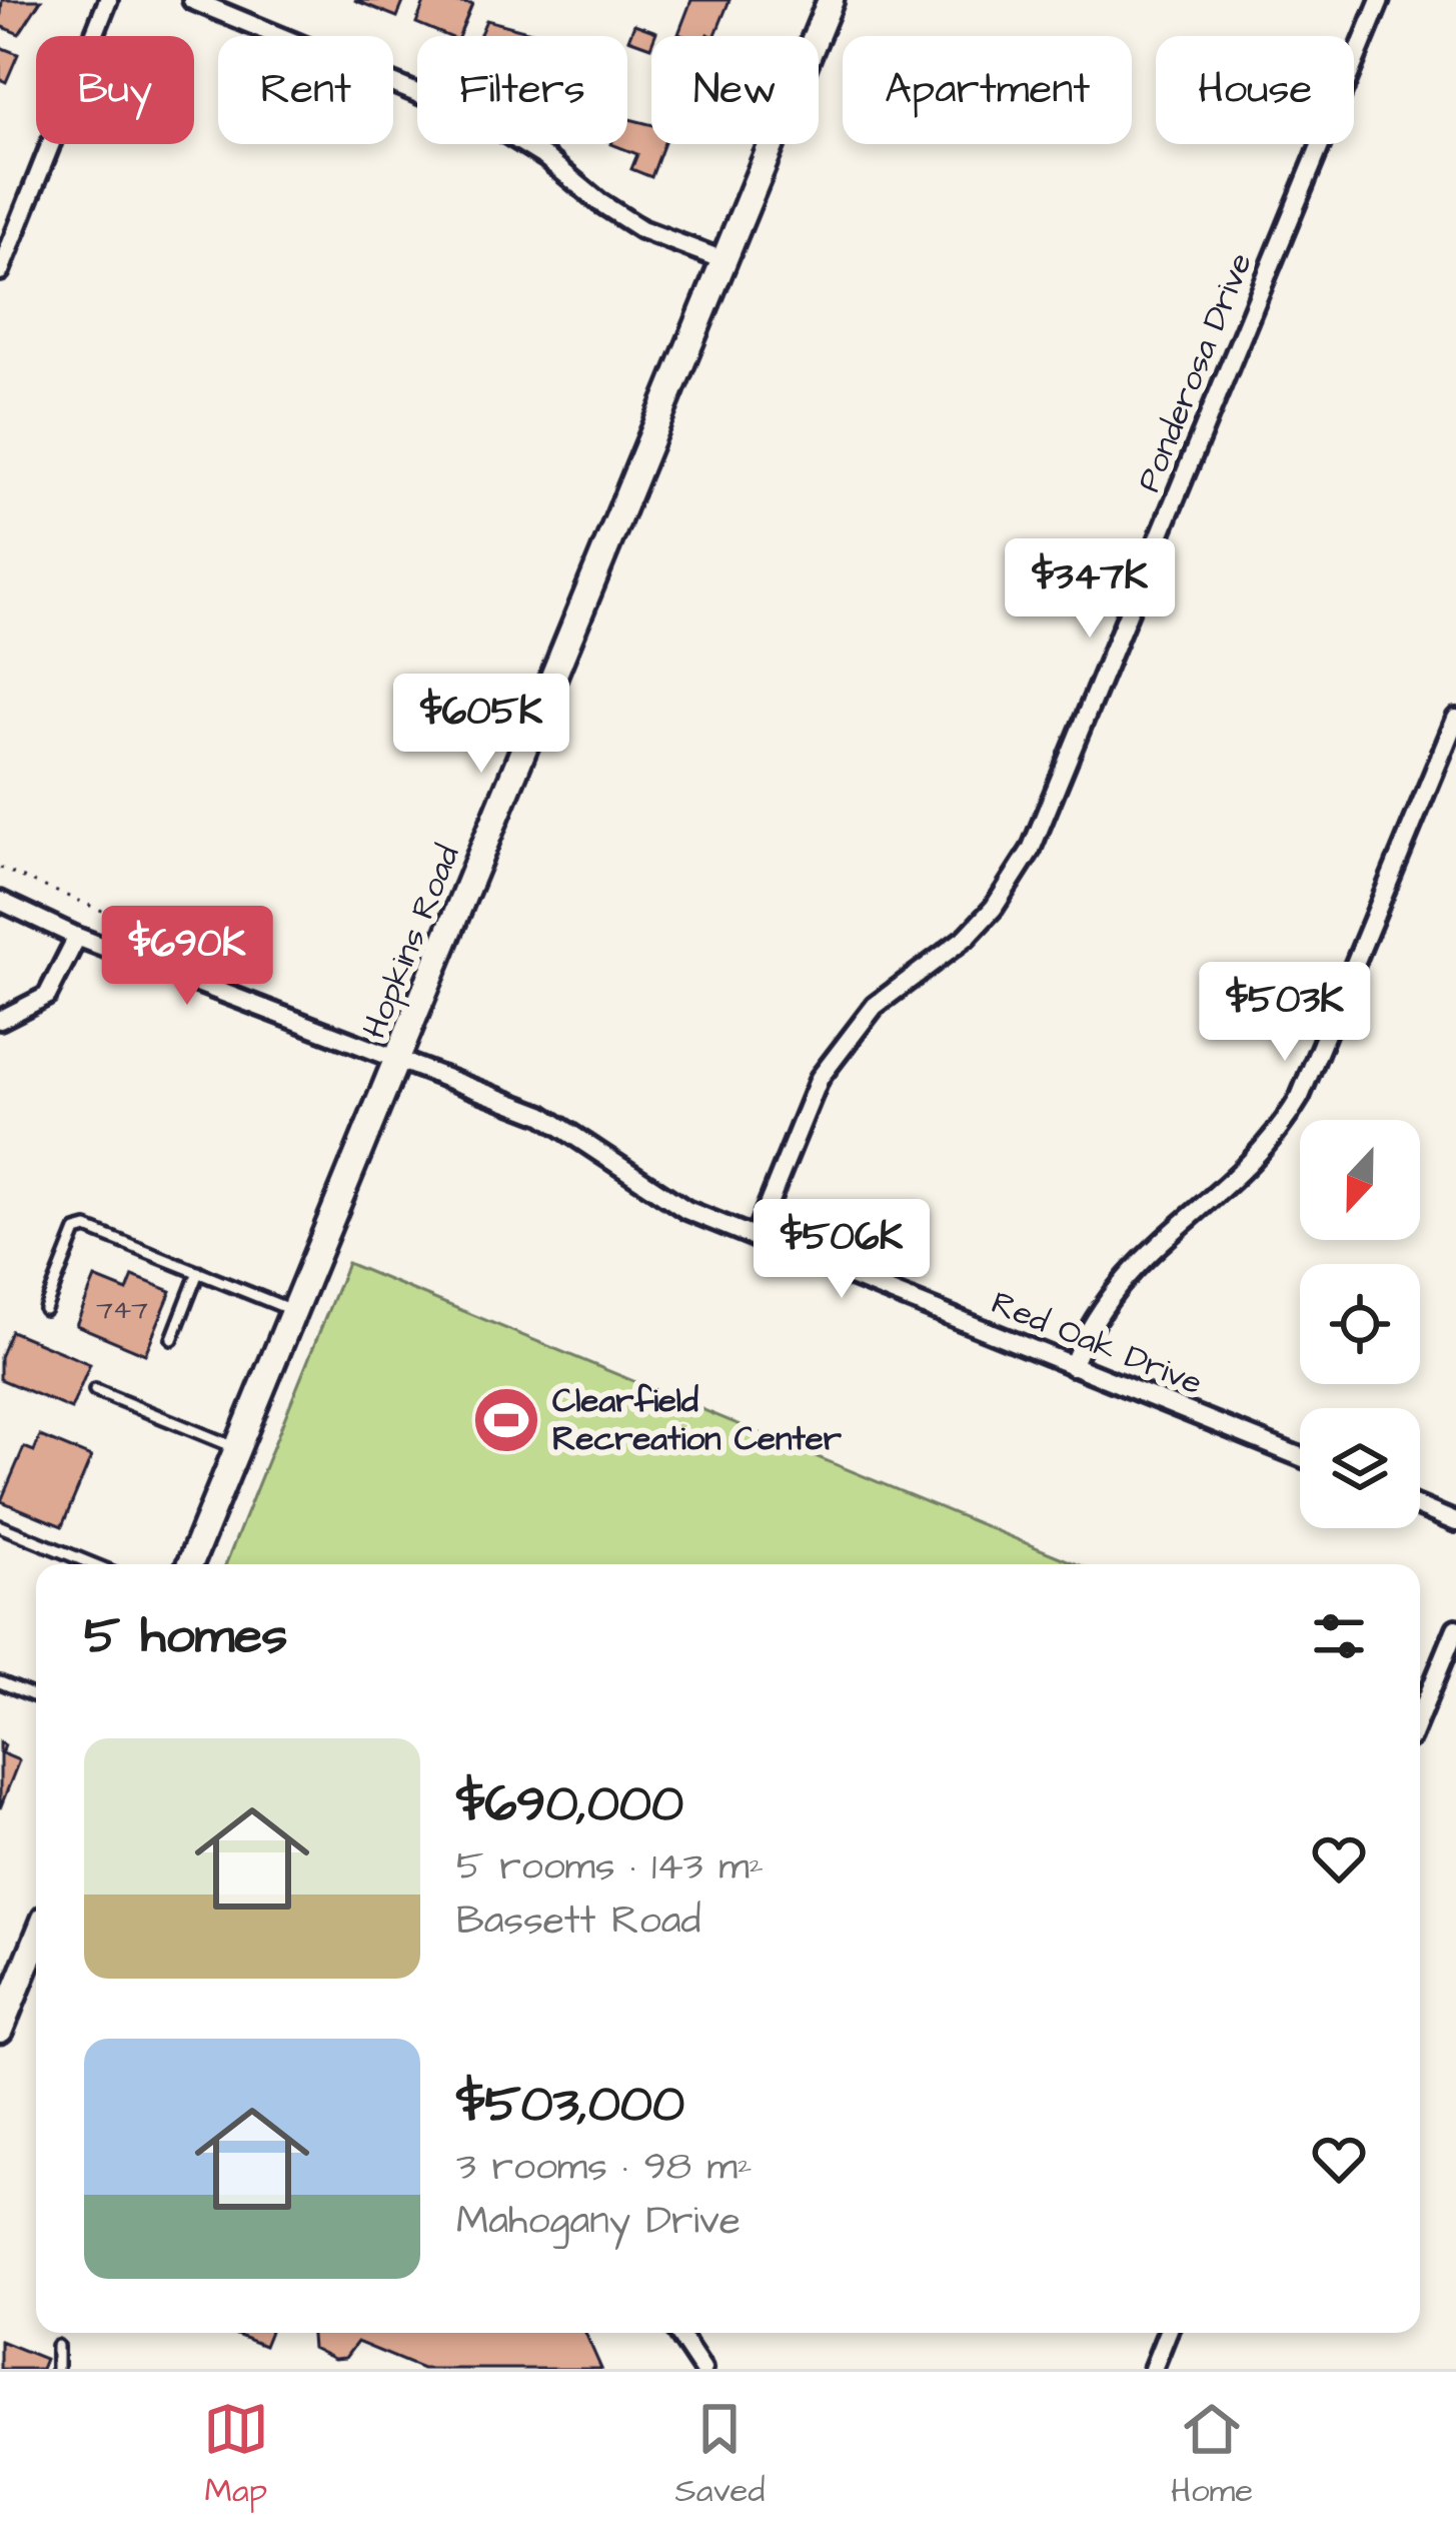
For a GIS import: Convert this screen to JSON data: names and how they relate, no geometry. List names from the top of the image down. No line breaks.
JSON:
{"streets":{"street":["Ponderosa Drive","Hopkins Road","Red Oak Drive"]},"crossings":[["Ponderosa Drive","Red Oak Drive"],["Hopkins Road","Red Oak Drive"]],"places":{"sports":["Clearfield Recreation Center"]},"house_numbers":["747"],"north":"bottom","page":{"chip":["Buy","Rent","Filters","New","Apartment","House"],"price":["$347K","$605K","$690K","$503K","$506K"],"heading":"5 homes","list":[{"name":"$690,000","note":"5 rooms · 143 m² · Bassett Road"},{"name":"$503,000","note":"3 rooms · 98 m² · Mahogany Drive"}],"tabs":["Map","Saved","Home"]}}
